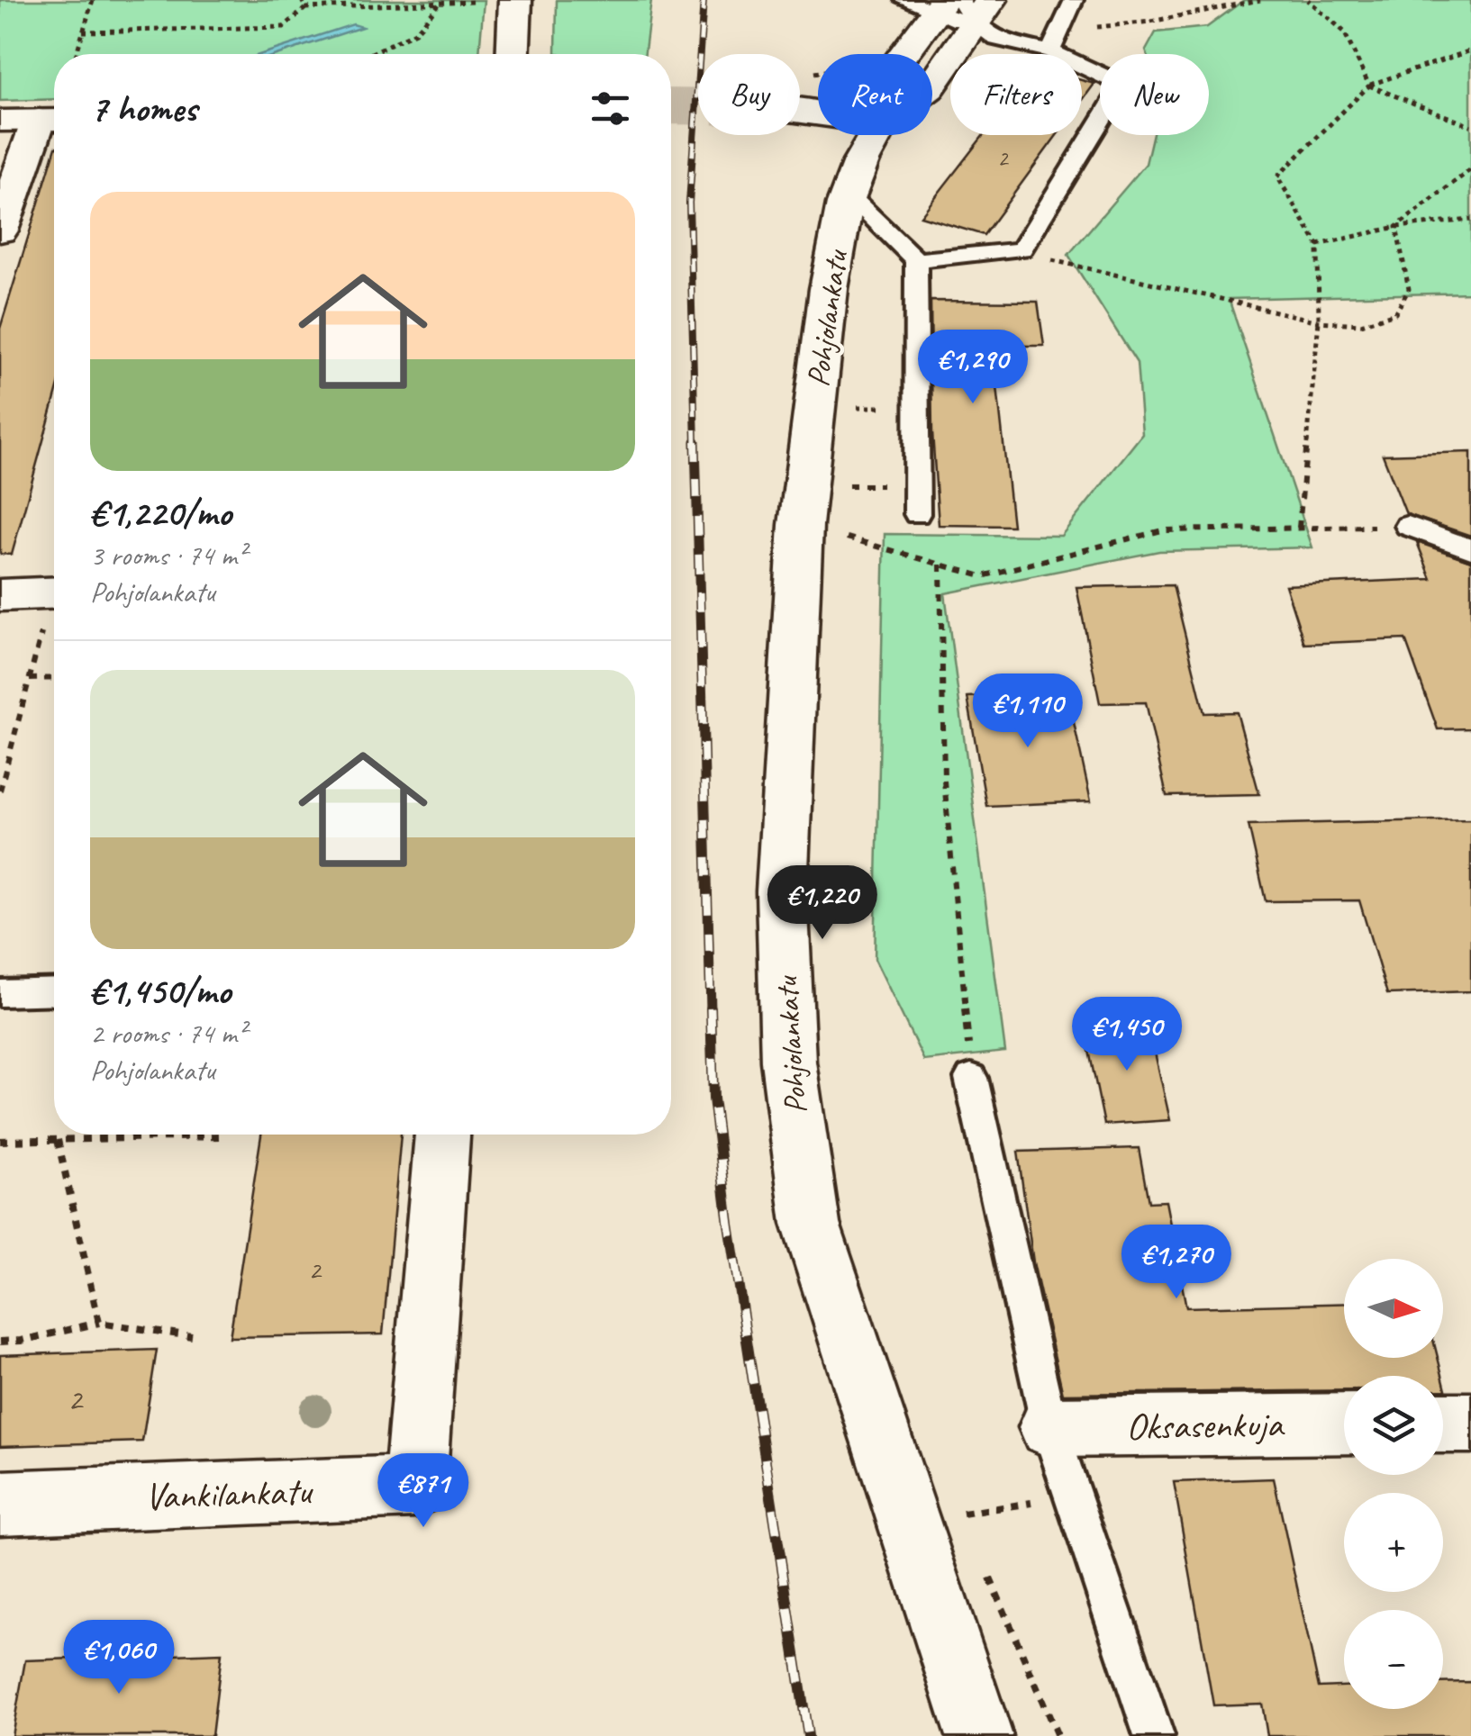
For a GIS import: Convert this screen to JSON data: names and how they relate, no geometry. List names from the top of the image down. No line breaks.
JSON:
{"streets":{"main road":["Pohjolankatu","Oksasenkuja","Vankilankatu"]},"house_numbers":["2","2","2"],"north":"right","page":{"chip":["Buy","Rent","Filters","New"],"heading":"7 homes","list":[{"name":"€1,220/mo","note":"3 rooms · 74 m² · Pohjolankatu"},{"name":"€1,450/mo","note":"2 rooms · 74 m² · Pohjolankatu"}],"price":["€1,290","€1,110","€1,220","€1,450","€1,270","€871","€1,060"],"map_buttons":["+","−"]}}
